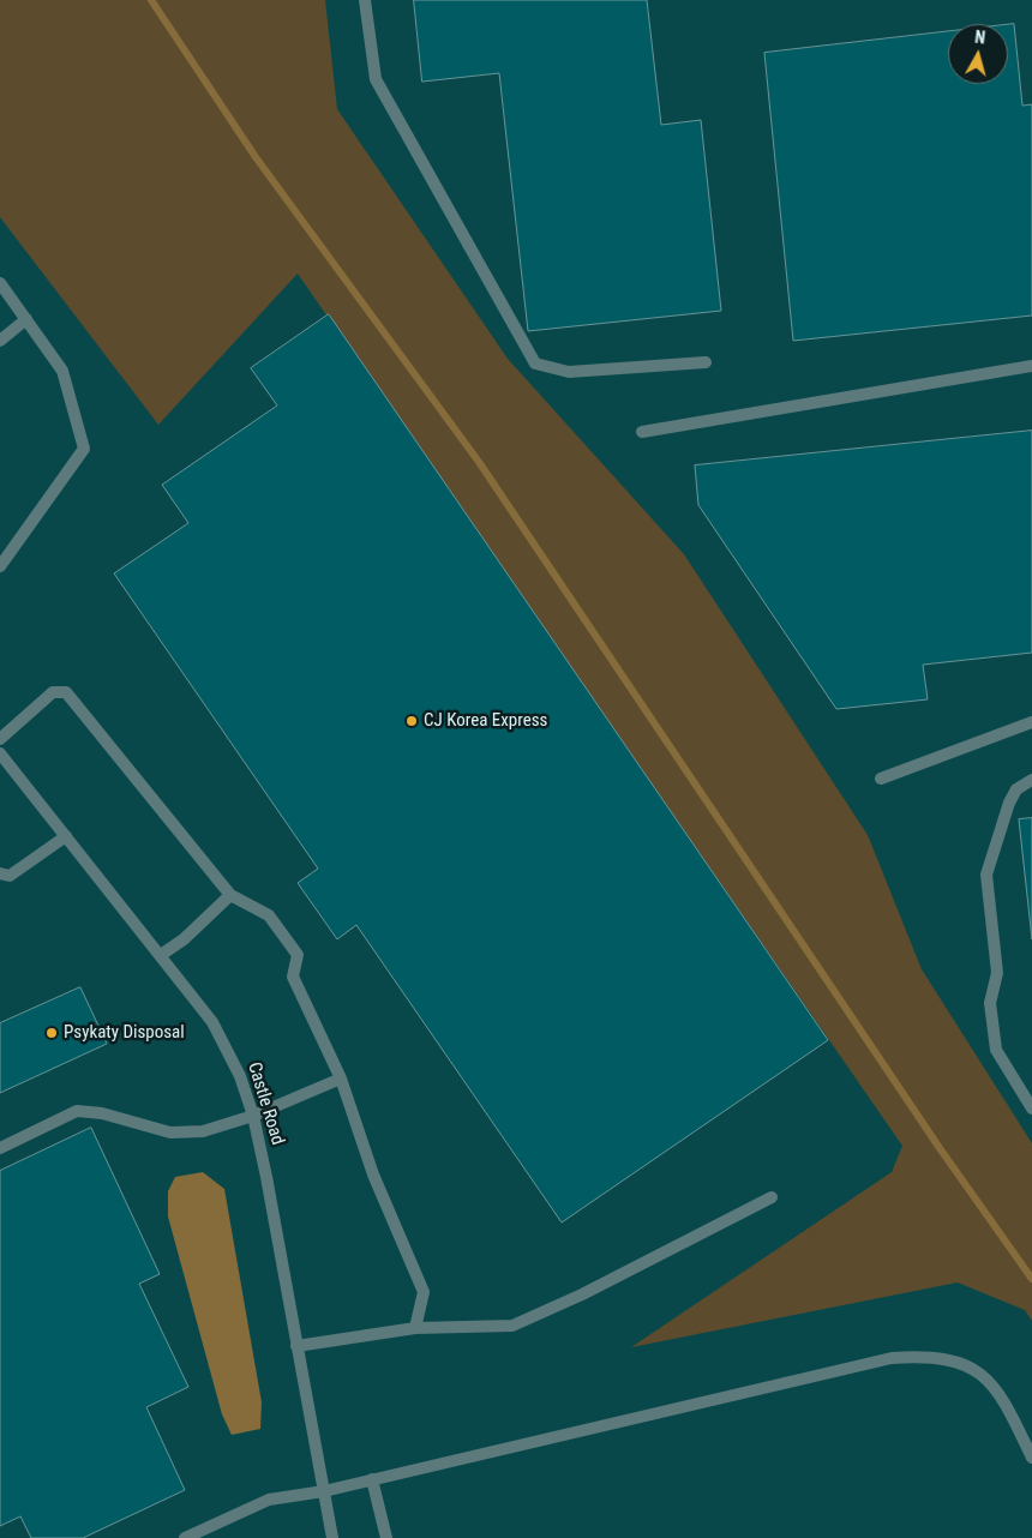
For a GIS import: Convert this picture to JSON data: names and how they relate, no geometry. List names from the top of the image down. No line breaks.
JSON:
{"streets":{"street":["Castle Road"]},"places":["CJ Korea Express","Psykaty Disposal"],"north":"top"}
